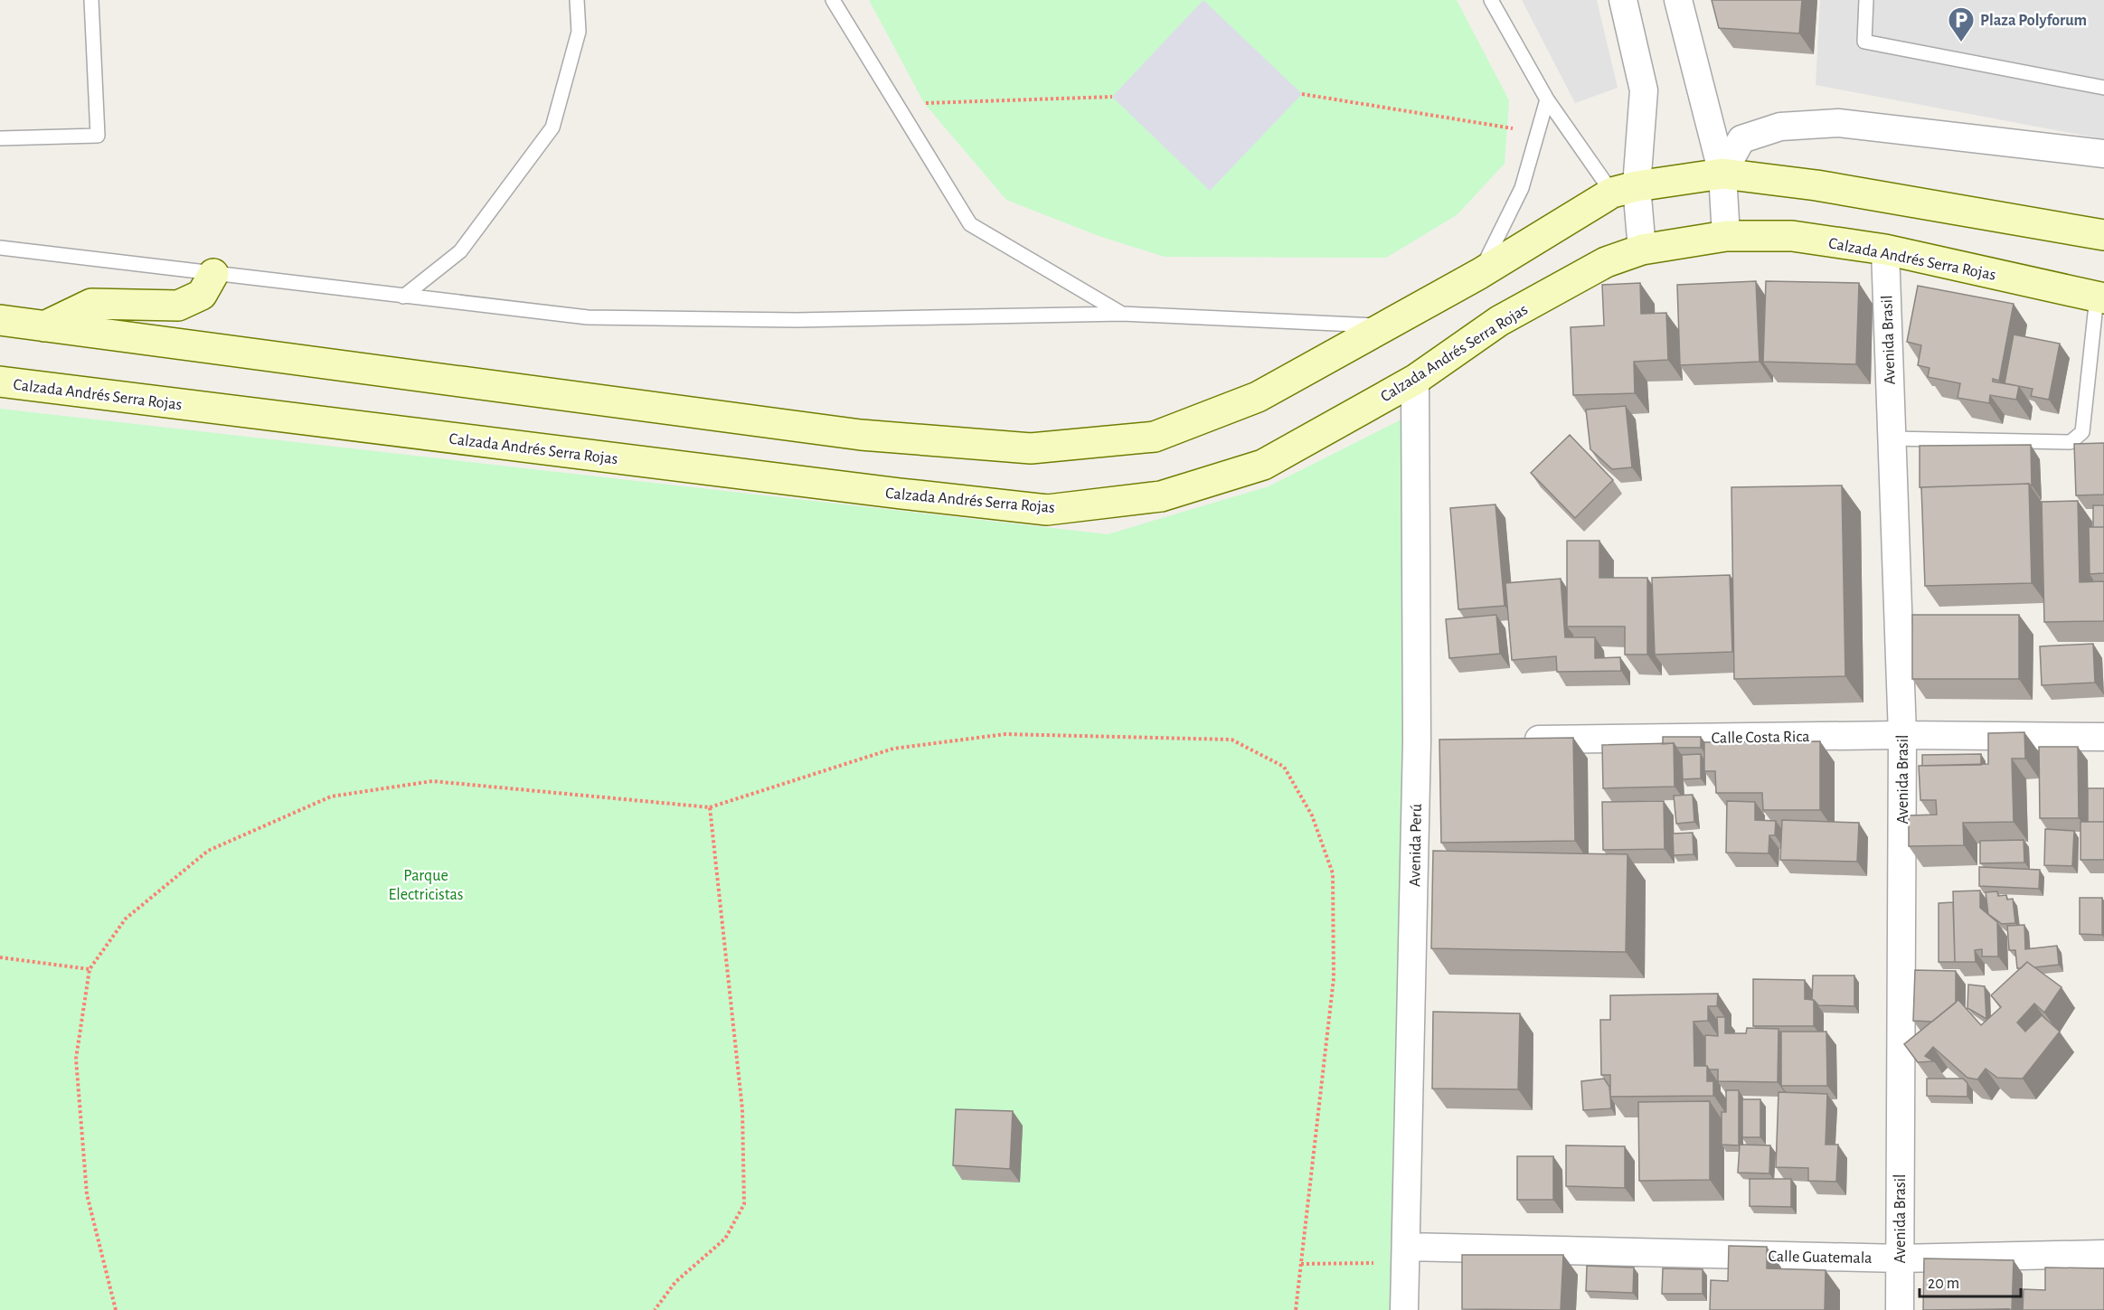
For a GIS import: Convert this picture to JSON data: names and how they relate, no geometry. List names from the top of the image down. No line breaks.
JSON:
{"streets":{"main road":["Calzada Andrés Serra Rojas"],"street":["Avenida Brasil","Calle Costa Rica","Avenida Perú","Calle Guatemala"]},"crossings":[["Calzada Andrés Serra Rojas","Avenida Brasil"],["Calzada Andrés Serra Rojas","Avenida Perú"],["Avenida Brasil","Calle Costa Rica"],["Avenida Brasil","Calle Guatemala"],["Avenida Perú","Calle Guatemala"]],"parks":["Parque Electricistas"],"places":{"parking":["Plaza Polyforum"]},"scale_bar":"20 m"}
